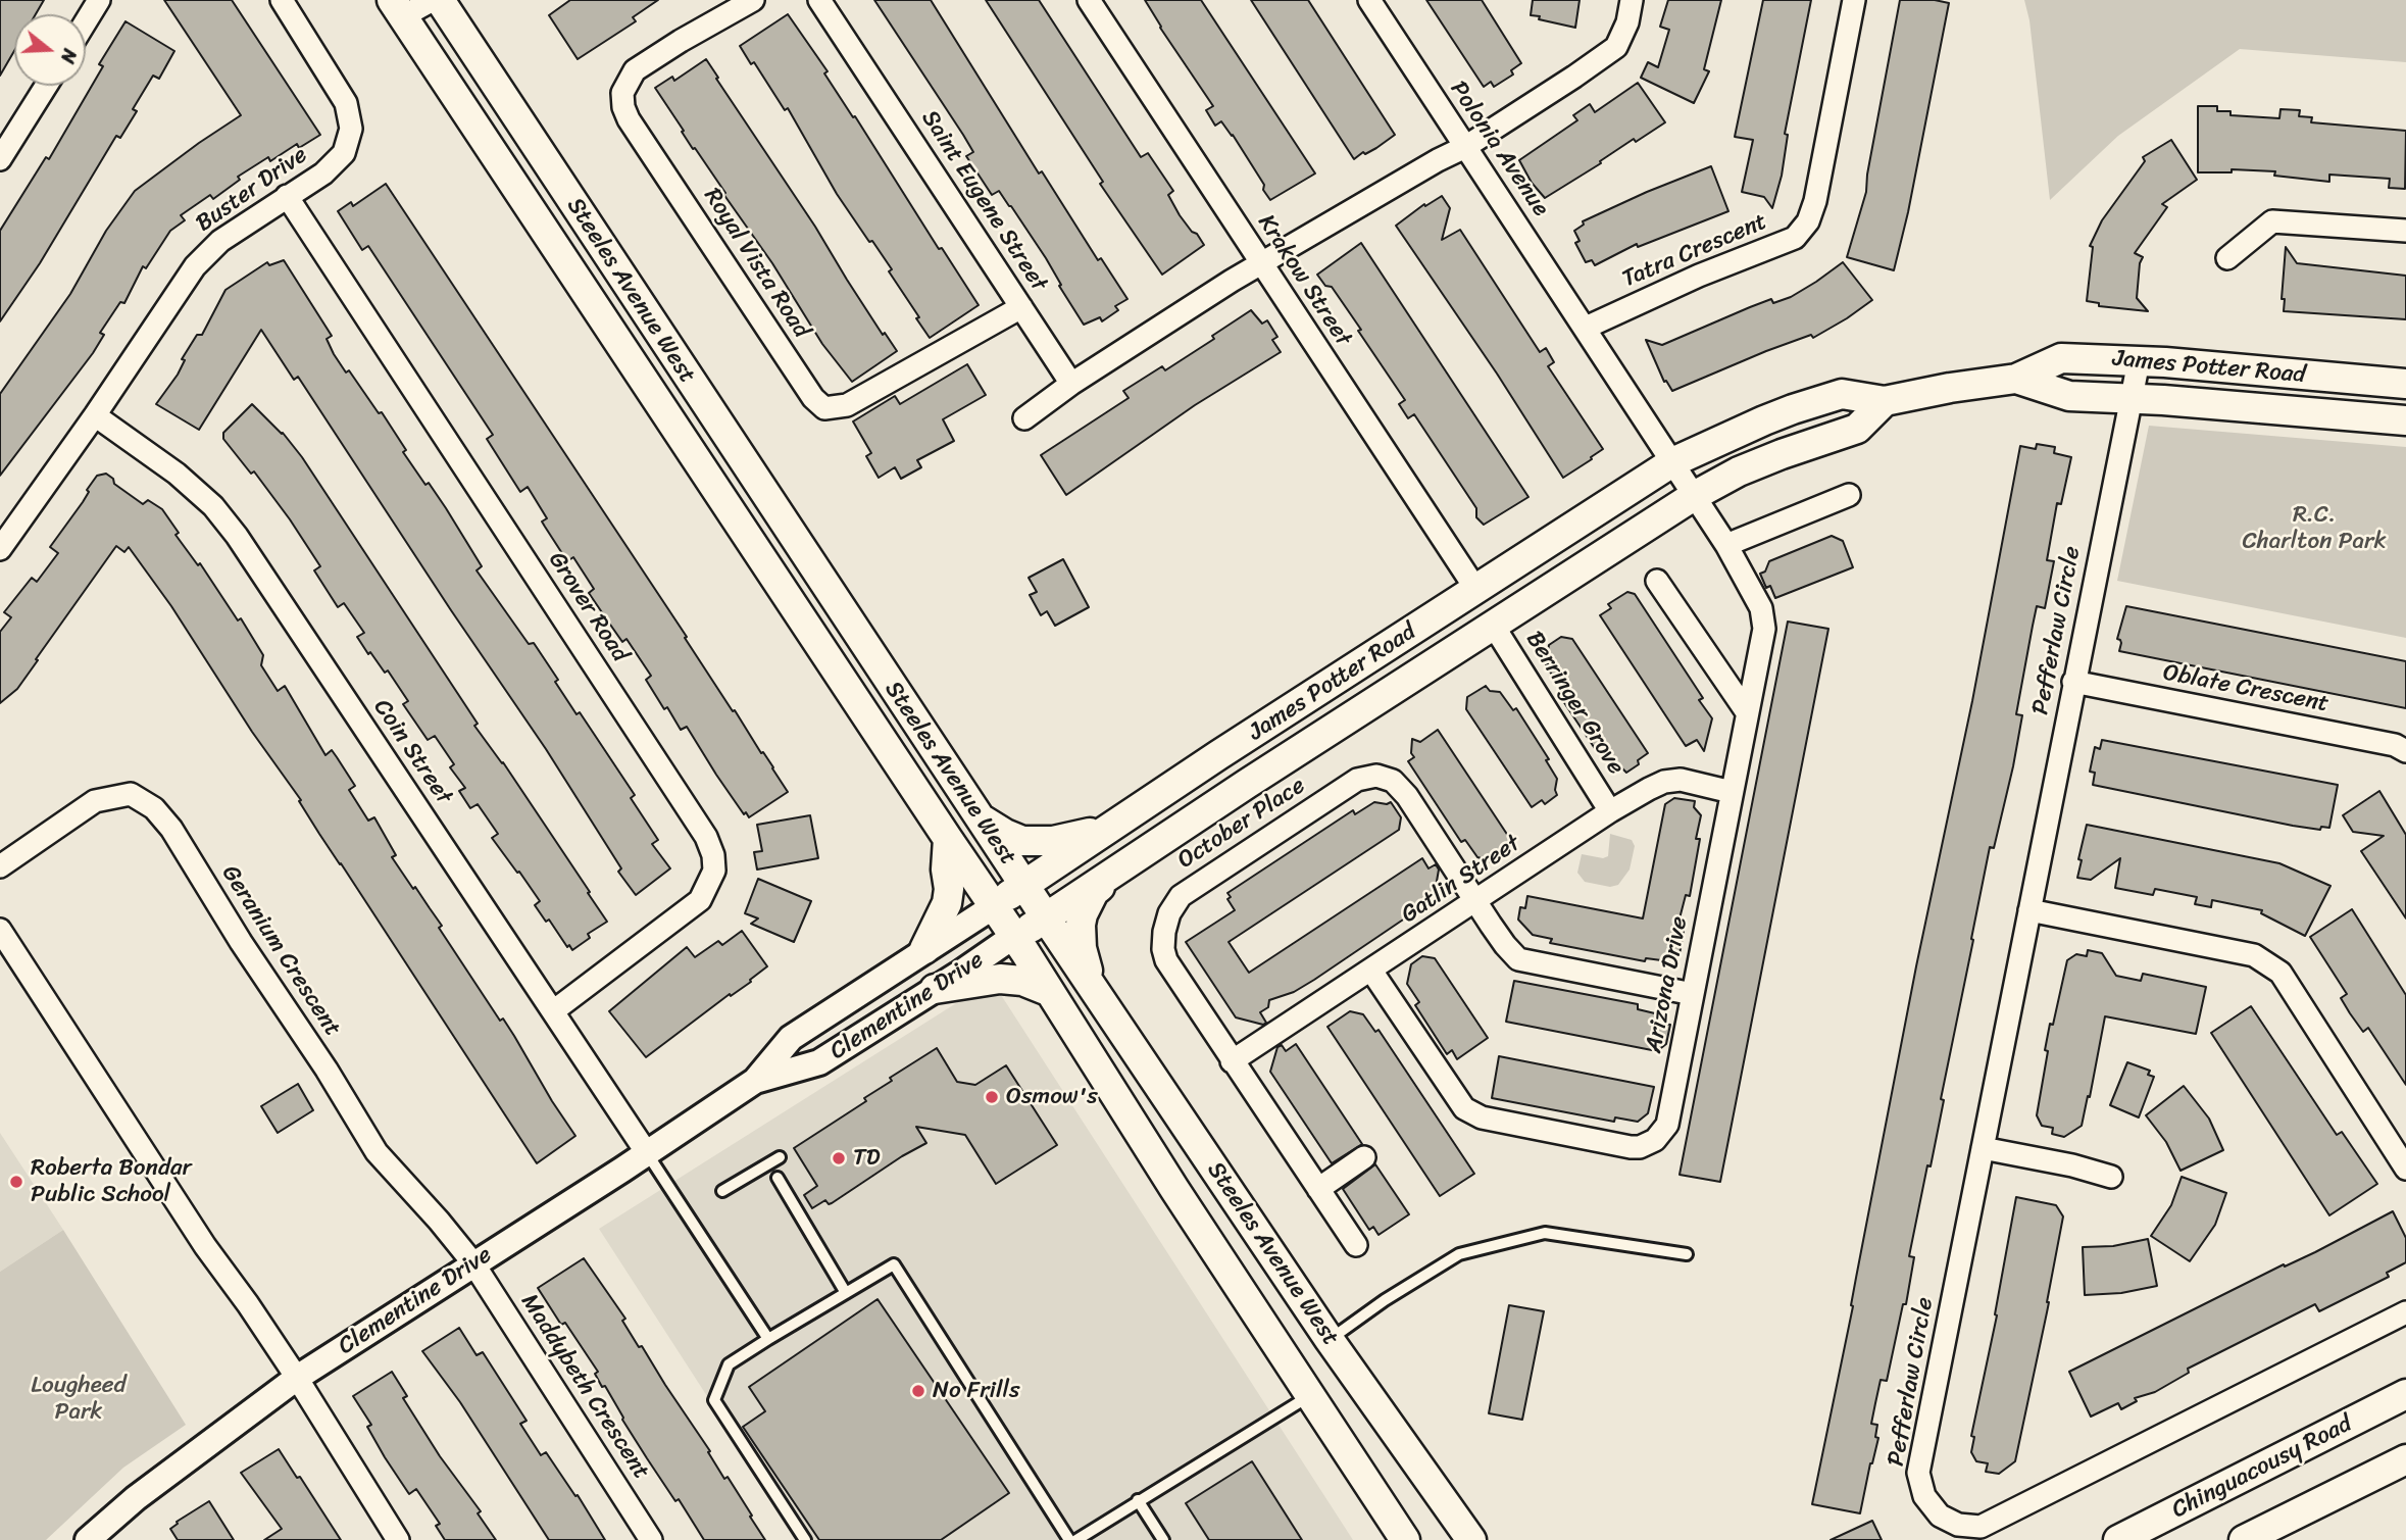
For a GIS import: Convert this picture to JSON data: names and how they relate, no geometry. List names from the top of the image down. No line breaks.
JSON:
{"streets":{"main road":["Steeles Avenue West","James Potter Road","Chinguacousy Road"],"street":["Polonia Avenue","Buster Drive","Saint Eugene Street","Tatra Crescent","Royal Vista Road","Krakow Street","Grover Road","Pefferlaw Circle","Oblate Crescent","Berringer Grove","Coin Street","October Place","Gatlin Street","Geranium Crescent","Arizona Drive","Clementine Drive","Maddybeth Crescent"]},"crossings":[["Polonia Avenue","Tatra Crescent"],["Buster Drive","Grover Road"],["Buster Drive","Coin Street"],["Saint Eugene Street","Royal Vista Road"],["Krakow Street","James Potter Road"],["Steeles Avenue West","James Potter Road"],["Steeles Avenue West","Clementine Drive"],["James Potter Road","Pefferlaw Circle"],["James Potter Road","Berringer Grove"],["James Potter Road","Arizona Drive"],["James Potter Road","Clementine Drive"],["Grover Road","Coin Street"],["Pefferlaw Circle","Oblate Crescent"],["Berringer Grove","Gatlin Street"],["Coin Street","Clementine Drive"],["October Place","Gatlin Street"],["Gatlin Street","Arizona Drive"],["Geranium Crescent","Clementine Drive"],["Geranium Crescent","Maddybeth Crescent"],["Clementine Drive","Maddybeth Crescent"]],"parks":["R.C. Charlton Park","Lougheed Park"],"places":["Osmow's","TD","Roberta Bondar Public School","No Frills"],"north":"right"}
